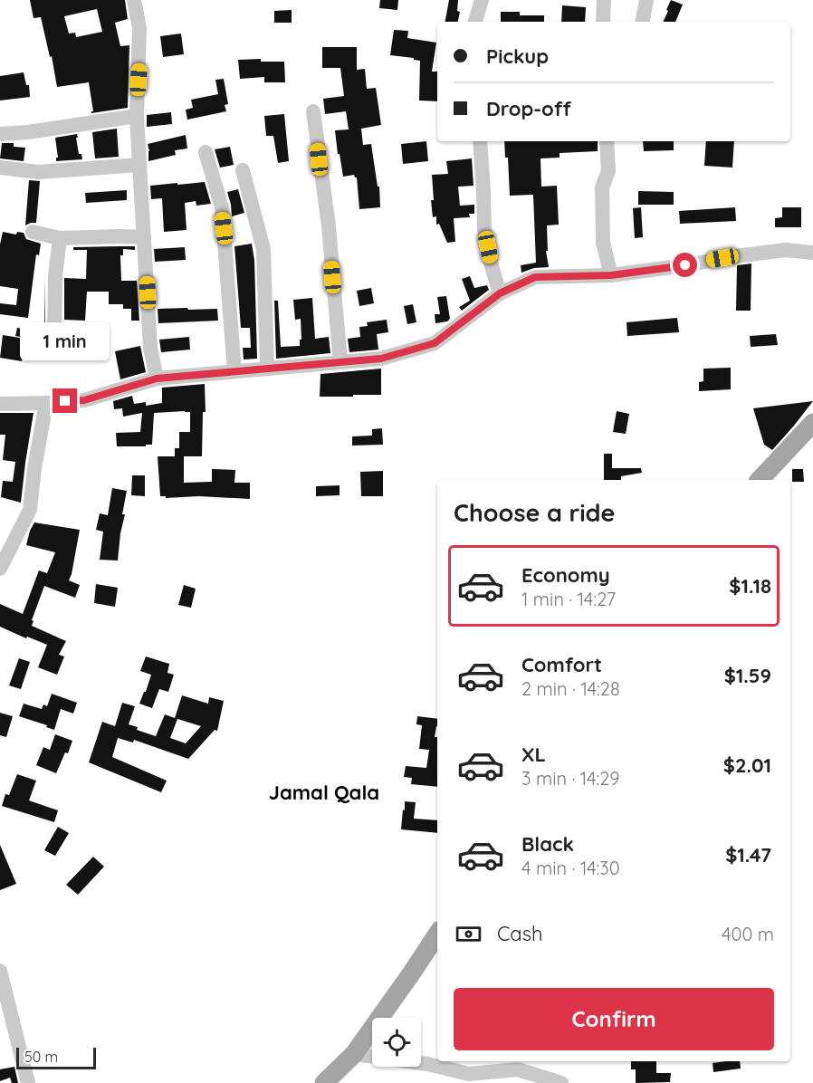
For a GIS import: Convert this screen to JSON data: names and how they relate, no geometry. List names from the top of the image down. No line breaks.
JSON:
{"districts":["Jamal Qala"],"scale_bar":"50 m","page":{"banner":["Pickup","Drop-off"],"bubble":"1 min","heading":"Choose a ride","list":[{"name":"Economy","note":"1 min · 14:27","value":"$1.18"},{"name":"Comfort","note":"2 min · 14:28","value":"$1.59"},{"name":"XL","note":"3 min · 14:29","value":"$2.01"},{"name":"Black","note":"4 min · 14:30","value":"$1.47"}],"pay":["Cash","400 m"],"buttons":"Confirm","scale":"50 m"}}
